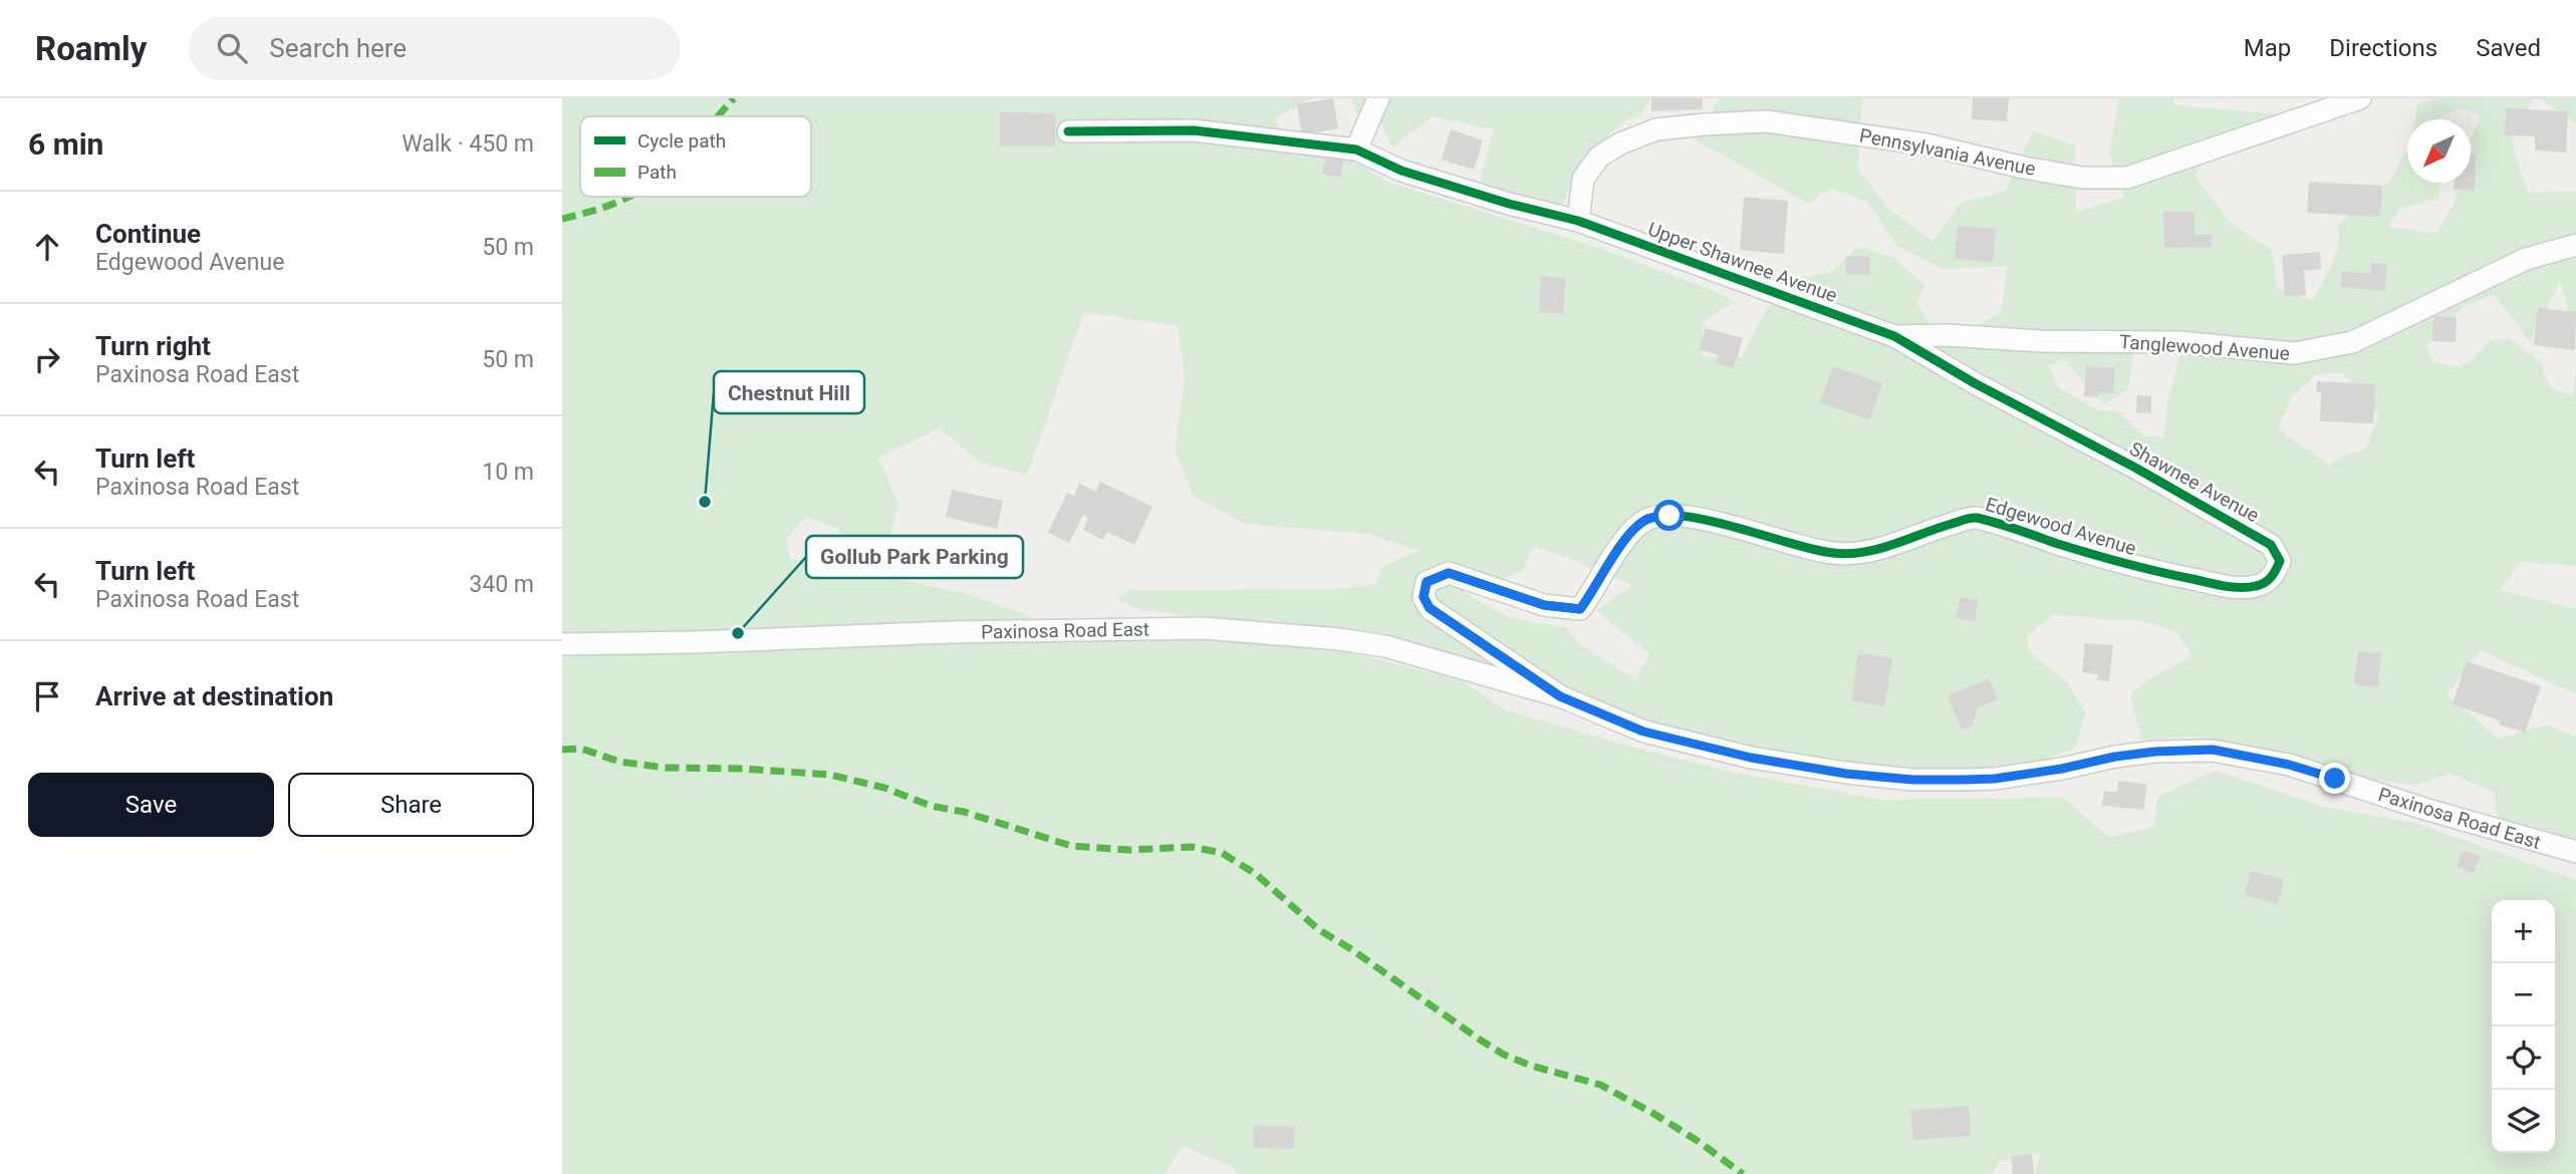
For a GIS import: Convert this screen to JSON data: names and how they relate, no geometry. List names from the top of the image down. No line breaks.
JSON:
{"streets":{"street":["Pennsylvania Avenue","Upper Shawnee Avenue","Tanglewood Avenue","Shawnee Avenue","Edgewood Avenue","Paxinosa Road East"]},"crossings":[["Pennsylvania Avenue","Upper Shawnee Avenue"],["Upper Shawnee Avenue","Tanglewood Avenue"],["Upper Shawnee Avenue","Shawnee Avenue"],["Shawnee Avenue","Edgewood Avenue"],["Edgewood Avenue","Paxinosa Road East"]],"places":["Chestnut Hill","Gollub Park Parking"],"legend":["Cycle path","Path"],"north":"bottom left","page":{"header":"Roamly","search":"Search here","nav":["Map","Directions","Saved"],"heading":["6 min","Walk · 450 m"],"list":[["Continue","Edgewood Avenue","50 m"],["Turn right","Paxinosa Road East","50 m"],["Turn left","Paxinosa Road East","10 m"],["Turn left","Paxinosa Road East","340 m"],"Arrive at destination"],"buttons":["Save","Share"],"map_buttons":["+","−"]}}
